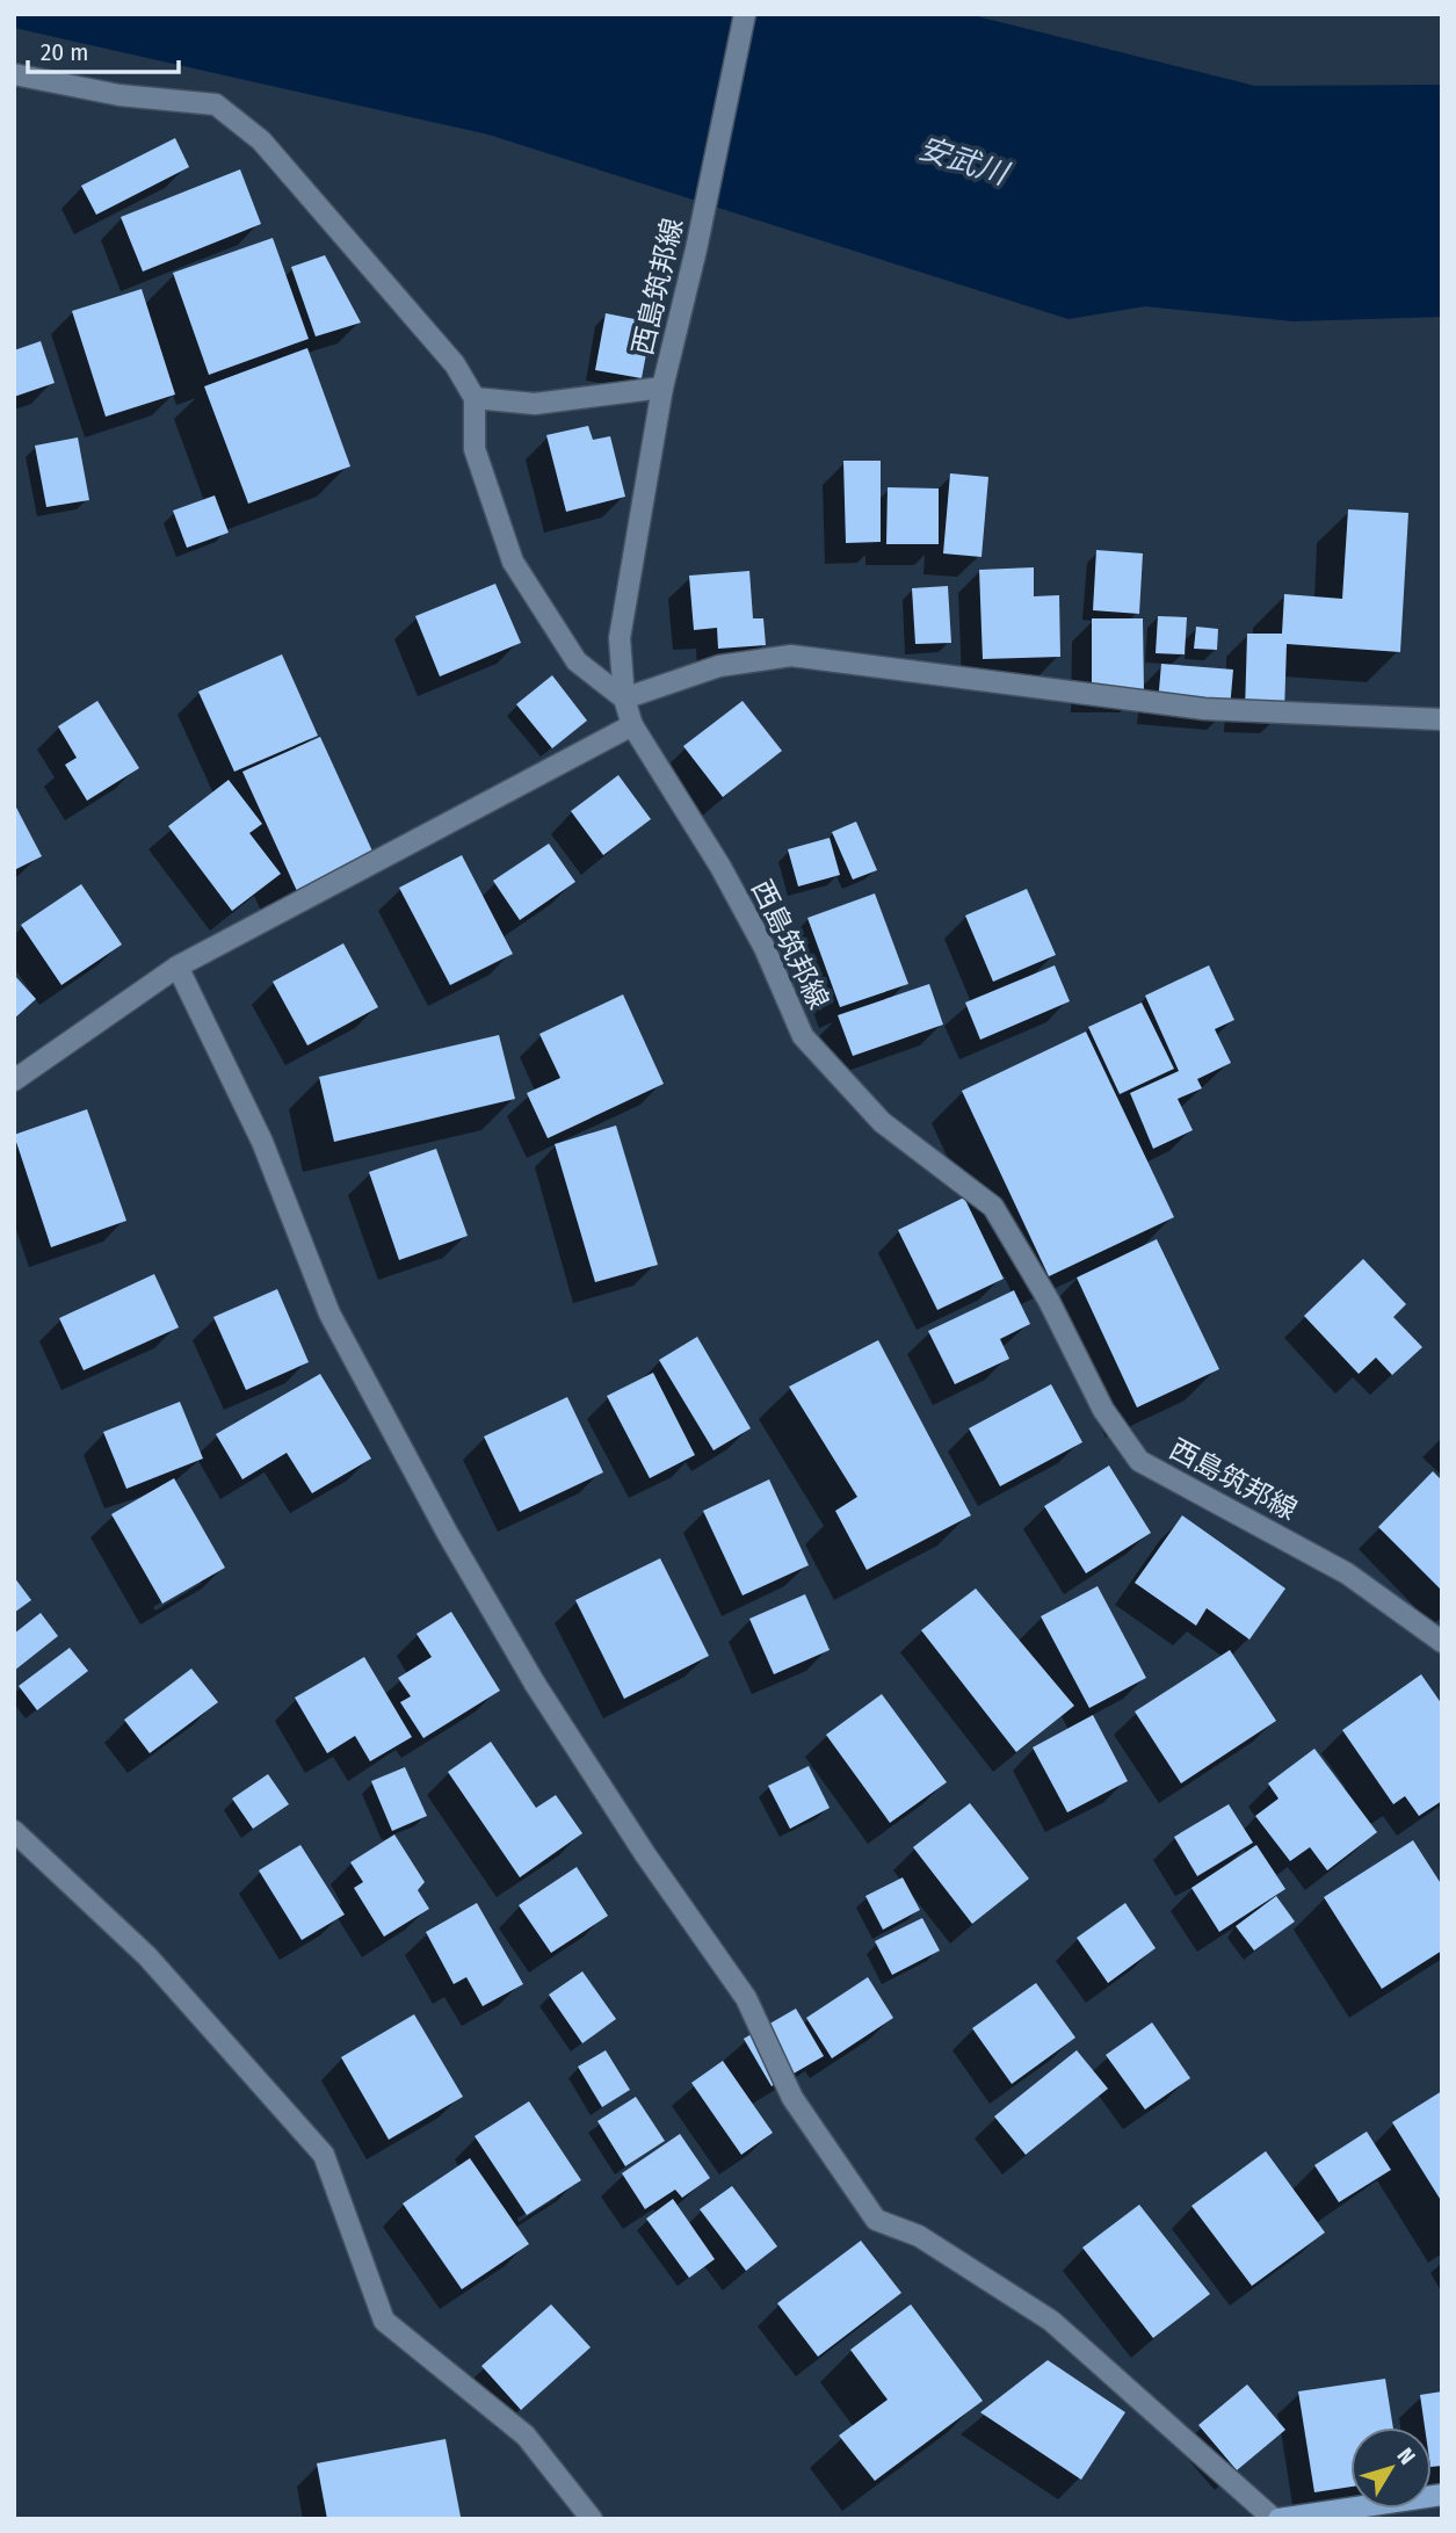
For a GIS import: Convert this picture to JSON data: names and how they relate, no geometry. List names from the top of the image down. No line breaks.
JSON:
{"streets":{"street":["西島筑邦線"]},"water":["安武川"],"scale_bar":"20 m","north":"top right"}
